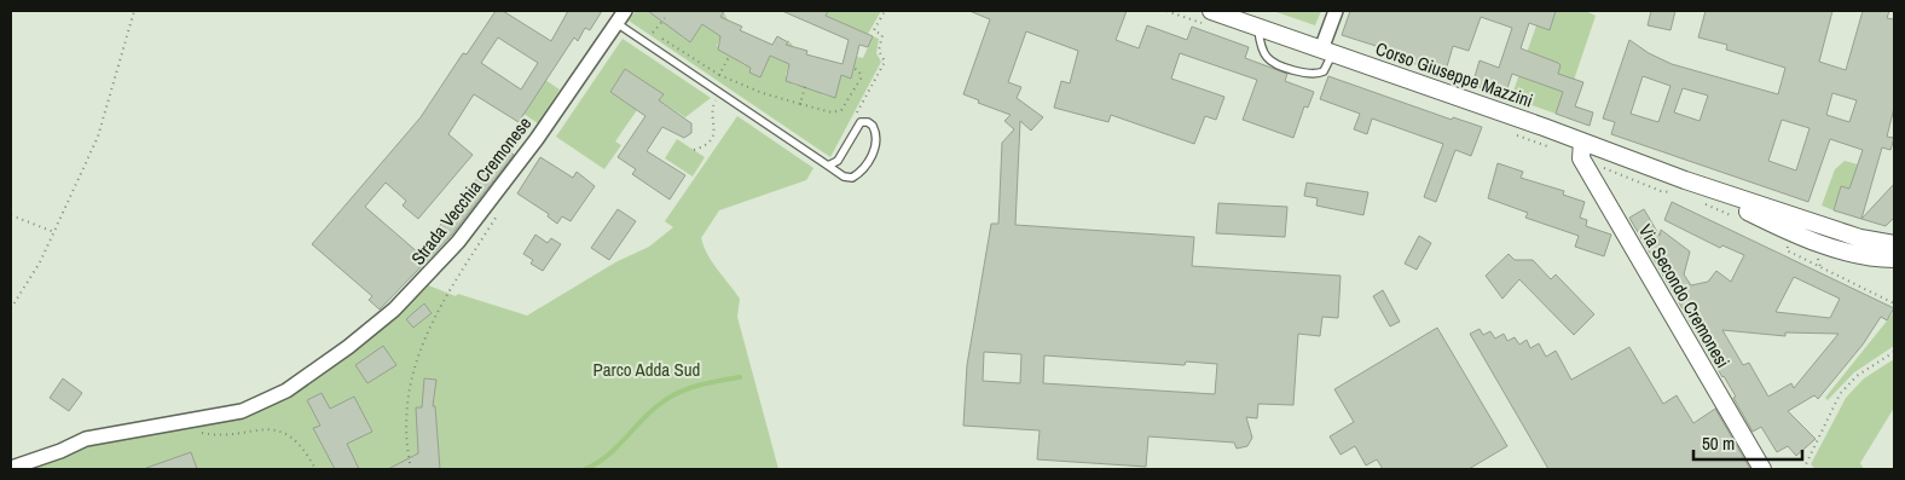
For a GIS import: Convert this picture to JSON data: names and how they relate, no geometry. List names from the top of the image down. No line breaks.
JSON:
{"streets":{"street":["Corso Giuseppe Mazzini","Strada Vecchia Cremonese","Via Secondo Cremonesi"]},"parks":["Parco Adda Sud"],"scale_bar":"50 m"}
